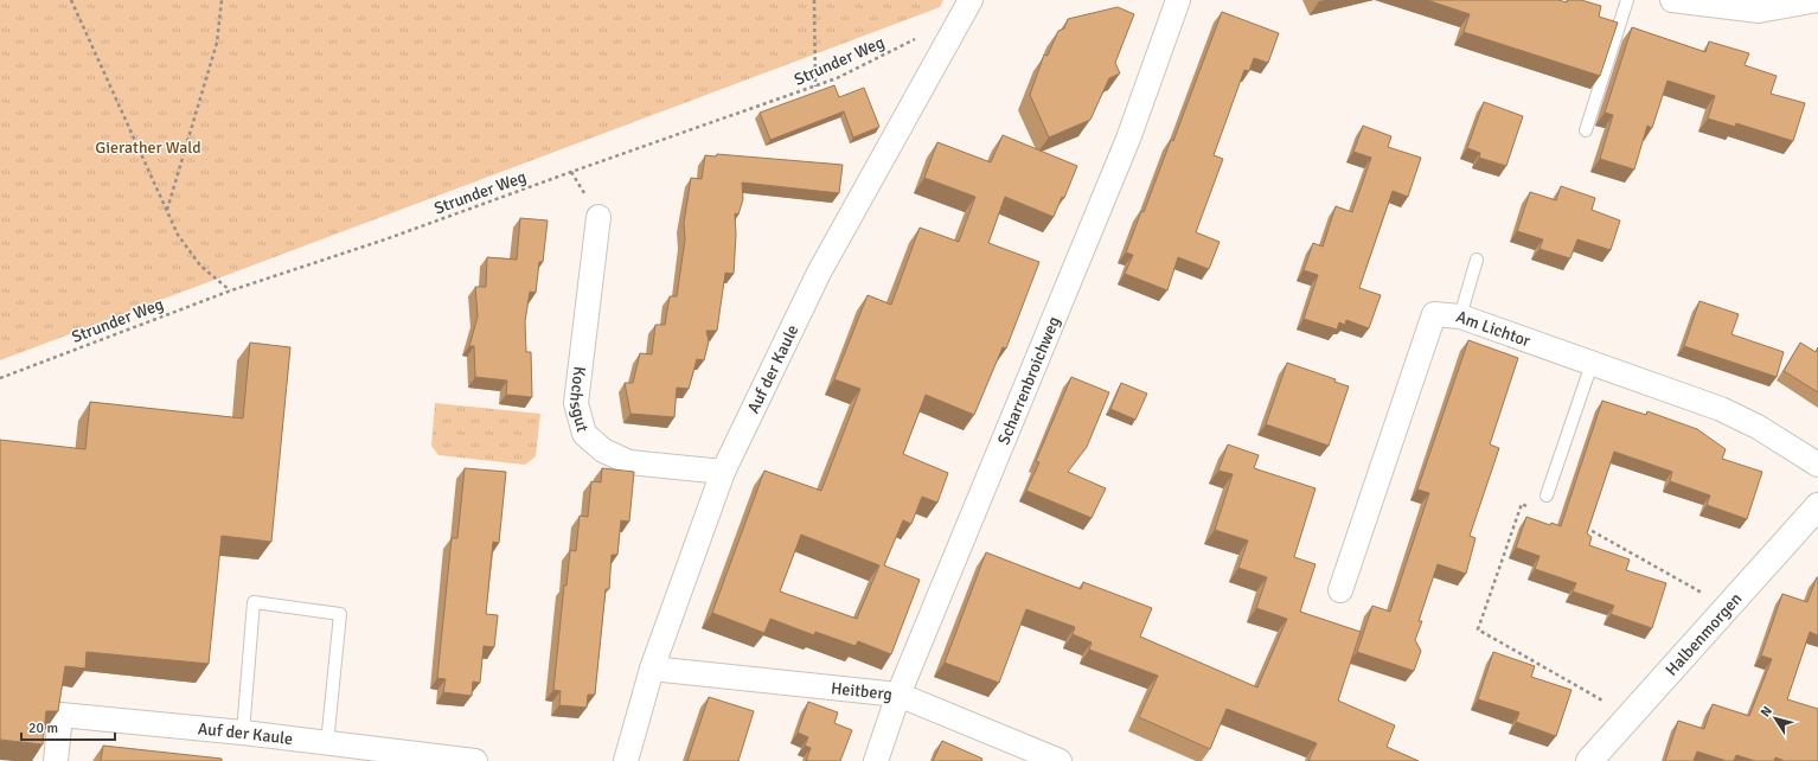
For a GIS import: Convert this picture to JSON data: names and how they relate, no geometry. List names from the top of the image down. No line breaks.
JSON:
{"streets":{"street":["Am Lichtor","Auf der Kaule","Scharrenbroichweg","Kochsgut","Halbenmorgen","Heitberg"],"path":["Strunder Weg"]},"crossings":[["Auf der Kaule","Kochsgut"],["Auf der Kaule","Heitberg"],["Scharrenbroichweg","Heitberg"]],"parks":["Gierather Wald"],"scale_bar":"20 m","north":"top left"}
